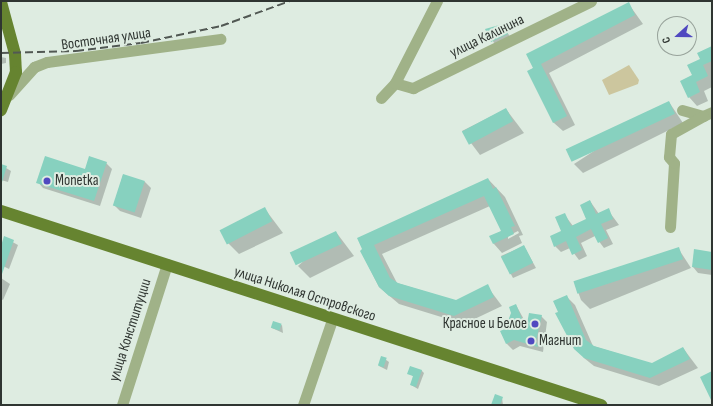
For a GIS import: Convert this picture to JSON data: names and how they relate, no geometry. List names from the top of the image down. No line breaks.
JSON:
{"streets":{"main road":["улица Николая Островского"],"street":["улица Калинина","Восточная улица","улица Конституции"]},"crossings":[["улица Николая Островского","улица Конституции"]],"places":["Monetka","Красное и Белое","Магнит"],"north":"left"}
